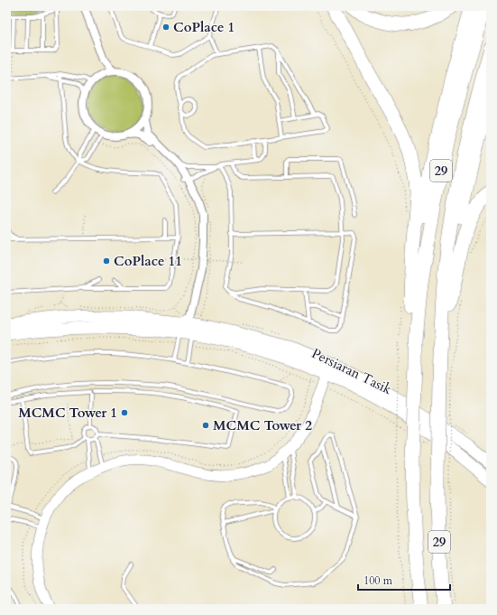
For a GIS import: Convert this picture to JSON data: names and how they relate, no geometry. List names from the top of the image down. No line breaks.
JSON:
{"streets":{"highway":["29"],"main road":["Persiaran Tasik"]},"places":["CoPlace 1","CoPlace 11","MCMC Tower 1","MCMC Tower 2"],"scale_bar":"100 m"}
